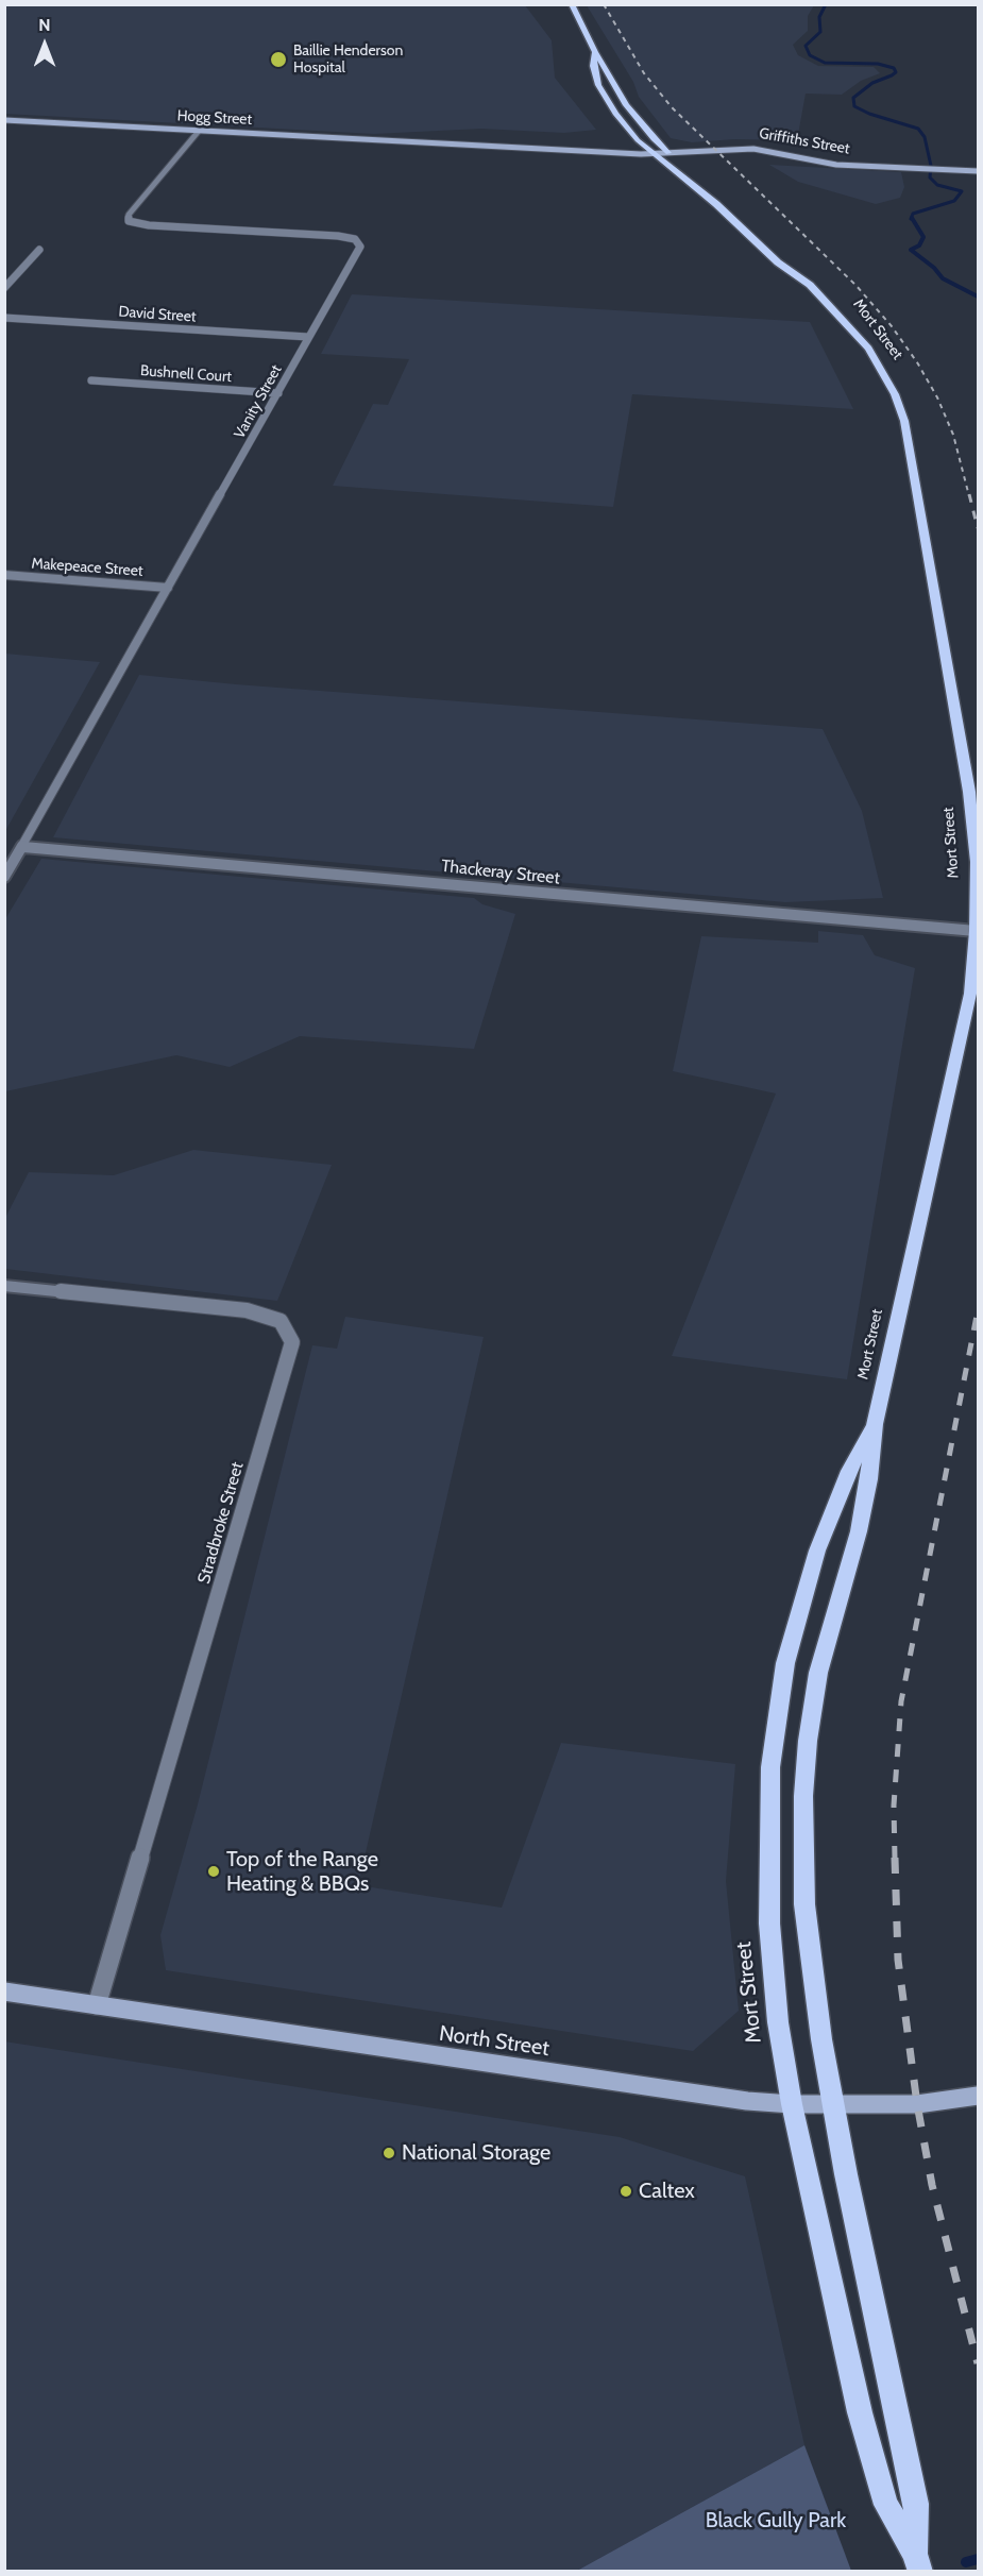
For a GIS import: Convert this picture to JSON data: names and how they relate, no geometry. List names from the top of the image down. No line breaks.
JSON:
{"streets":{"main road":["Mort Street"],"street":["Hogg Street","Griffiths Street","David Street","Bushnell Court","Vanity Street","Makepeace Street","Thackeray Street","Stradbroke Street","North Street"]},"crossings":[["Hogg Street","Griffiths Street"],["Hogg Street","Mort Street"],["Hogg Street","Vanity Street"],["Griffiths Street","Mort Street"],["David Street","Vanity Street"],["Mort Street","Thackeray Street"],["Mort Street","North Street"],["Bushnell Court","Vanity Street"],["Vanity Street","Makepeace Street"],["Vanity Street","Thackeray Street"],["Stradbroke Street","North Street"]],"parks":["Black Gully Park"],"places":["Baillie Henderson Hospital","Top of the Range Heating & BBQs","National Storage","Caltex"],"north":"top"}
